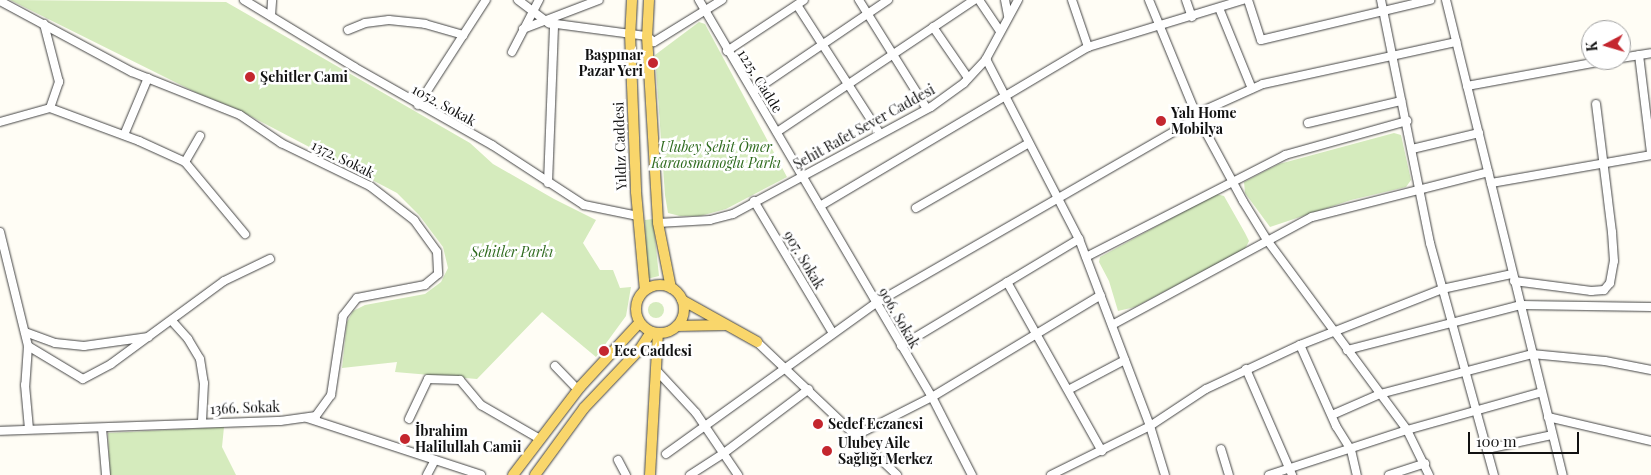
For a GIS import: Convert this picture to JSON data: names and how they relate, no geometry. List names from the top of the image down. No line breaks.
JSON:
{"streets":{"main road":["Yıldız Caddesi"],"street":["1225. Cadde","1052. Sokak","Şehit Rafet Sever Caddesi","1372. Sokak","907. Sokak","906. Sokak","1366. Sokak"]},"crossings":[["1225. Cadde","Şehit Rafet Sever Caddesi"],["1225. Cadde","906. Sokak"],["1052. Sokak","Yıldız Caddesi"],["Şehit Rafet Sever Caddesi","907. Sokak"],["Şehit Rafet Sever Caddesi","906. Sokak"],["1372. Sokak","1366. Sokak"]],"parks":["Ulubey Şehit Ömer Karaosmanoğlu Parkı","Şehitler Parkı"],"places":["Başpınar Pazar Yeri","Şehitler Cami","Yalı Home Mobilya","Ece Caddesi","Sedef Eczanesi","İbrahim Halilullah Camii","Ulubey Aile Sağlığı Merkez"],"scale_bar":"100 m","north":"left"}
